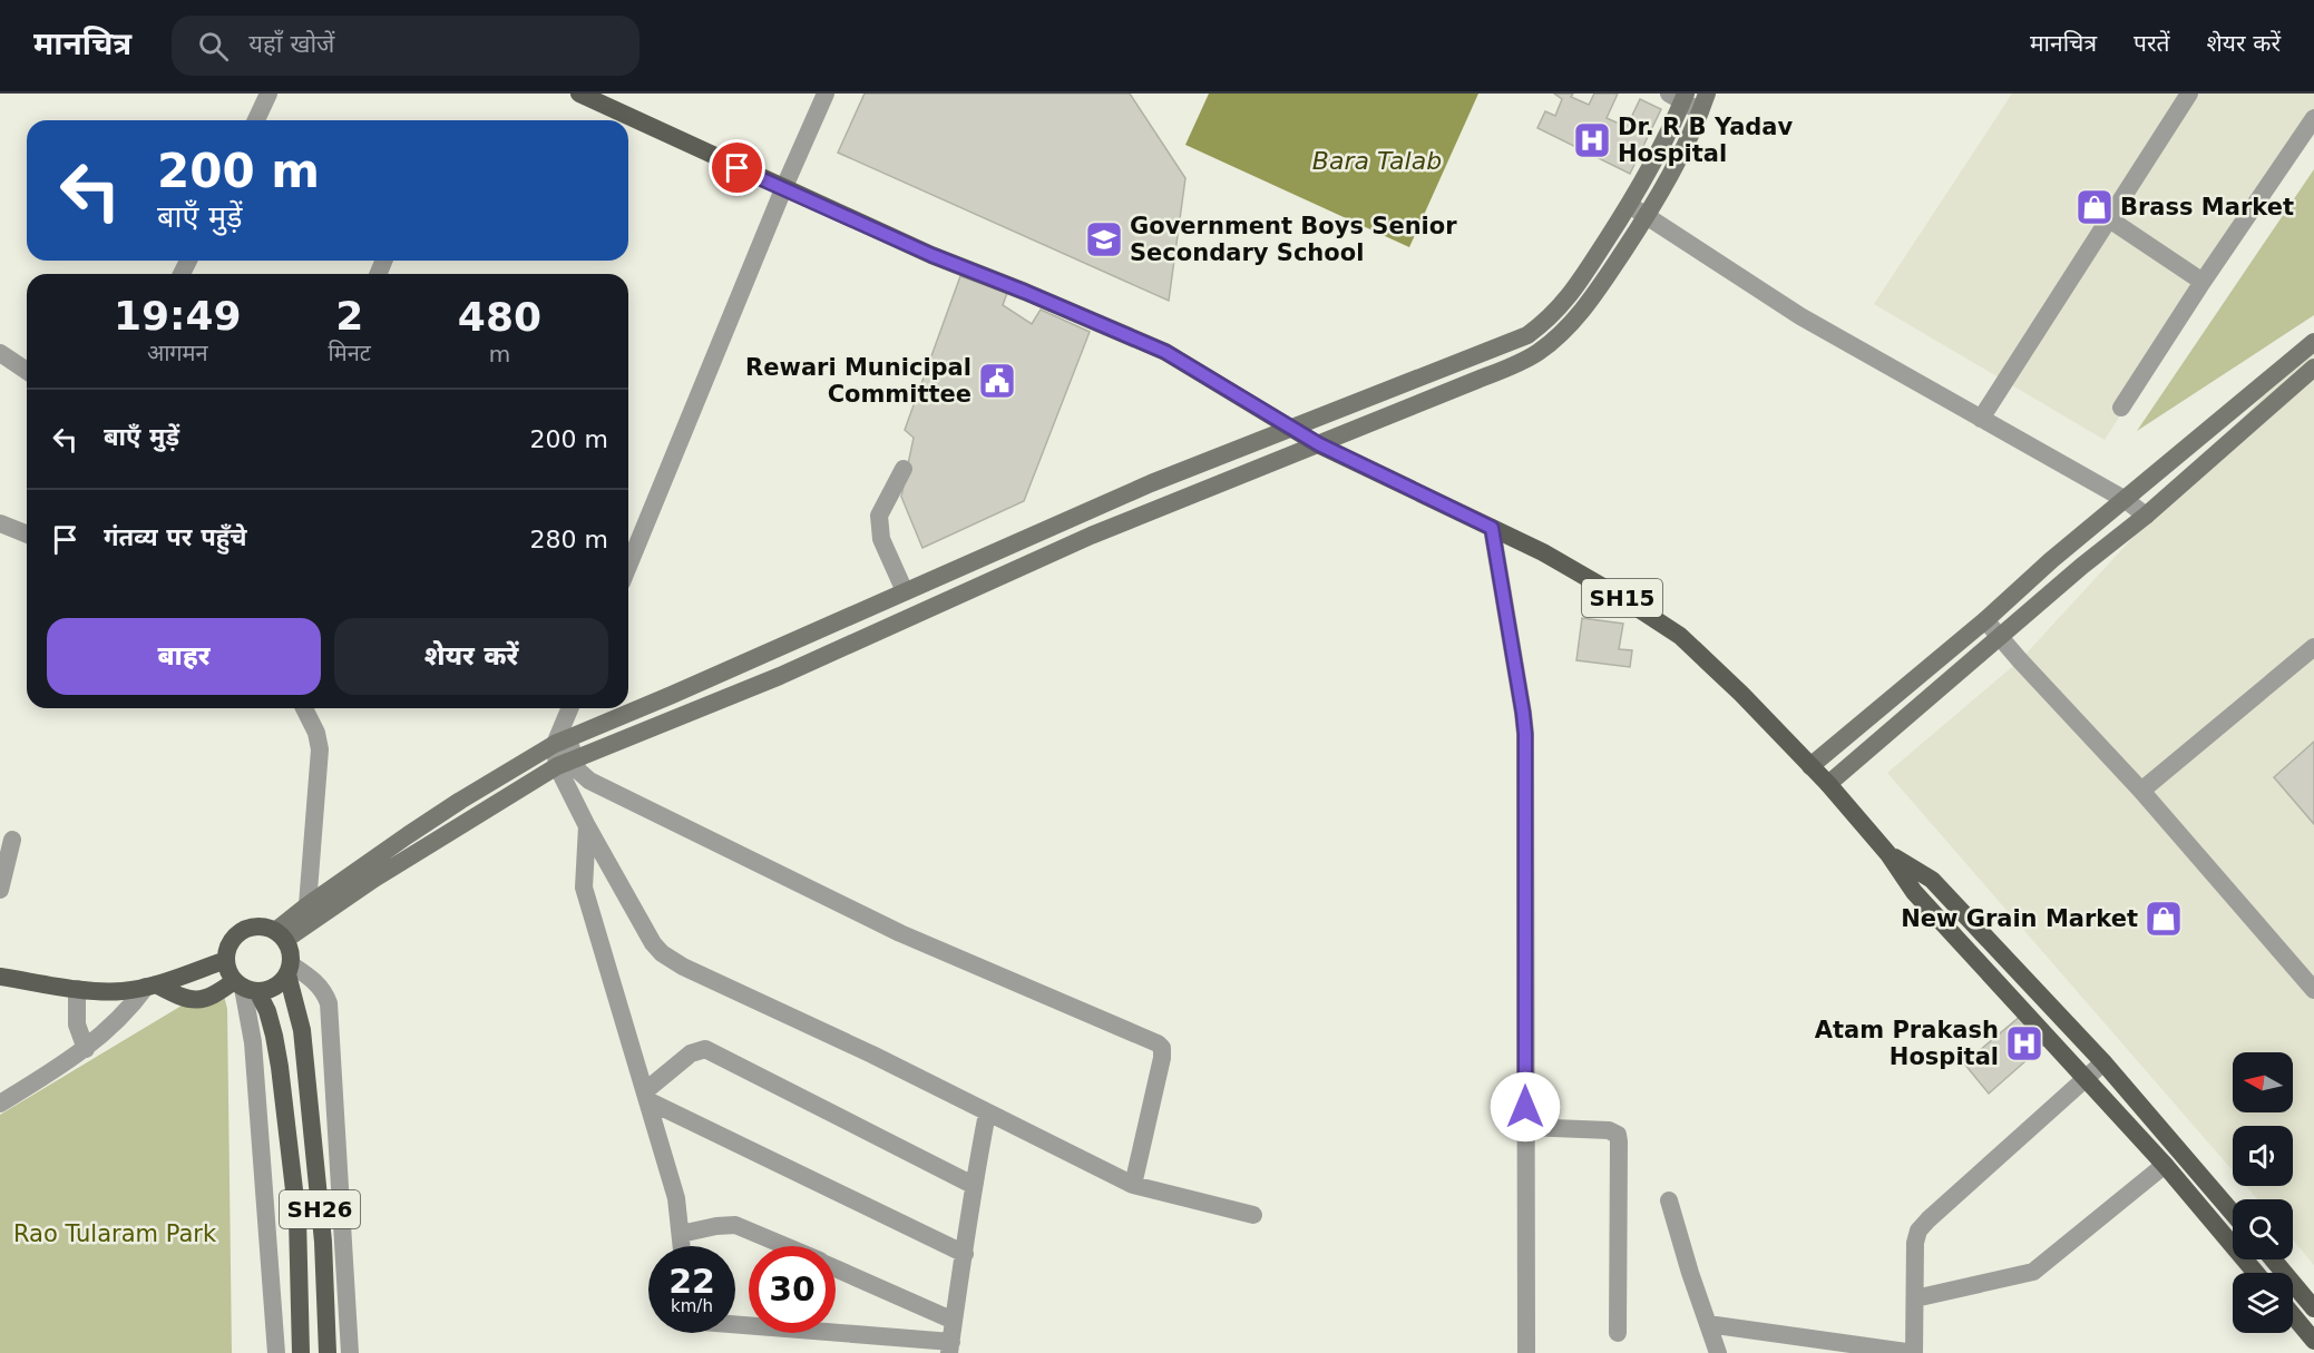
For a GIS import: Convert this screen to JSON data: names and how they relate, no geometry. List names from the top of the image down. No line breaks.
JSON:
{"streets":{"main road":["SH15","SH26"]},"water":["Bara Talab"],"parks":["Rao Tularam Park"],"places":{"hospital":["Dr. R B Yadav Hospital","Atam Prakash Hospital"],"shop":["Brass Market","New Grain Market"],"school or university":["Government Boys Senior Secondary School"],"public building":["Rewari Municipal Committee"]},"north":"left","page":{"header":"मानचित्र","search":"यहाँ खोजें","nav":["मानचित्र","परतें","शेयर करें"],"turn":["200 m","बाएँ मुड़ें"],"eta":["19:49","आगमन","2","मिनट","480","m"],"list":[{"name":"बाएँ मुड़ें","value":"200 m"},{"name":"गंतव्य पर पहुँचे","value":"280 m"}],"buttons":["बाहर","शेयर करें"],"speed":"22 km/h","limit":"30"}}
